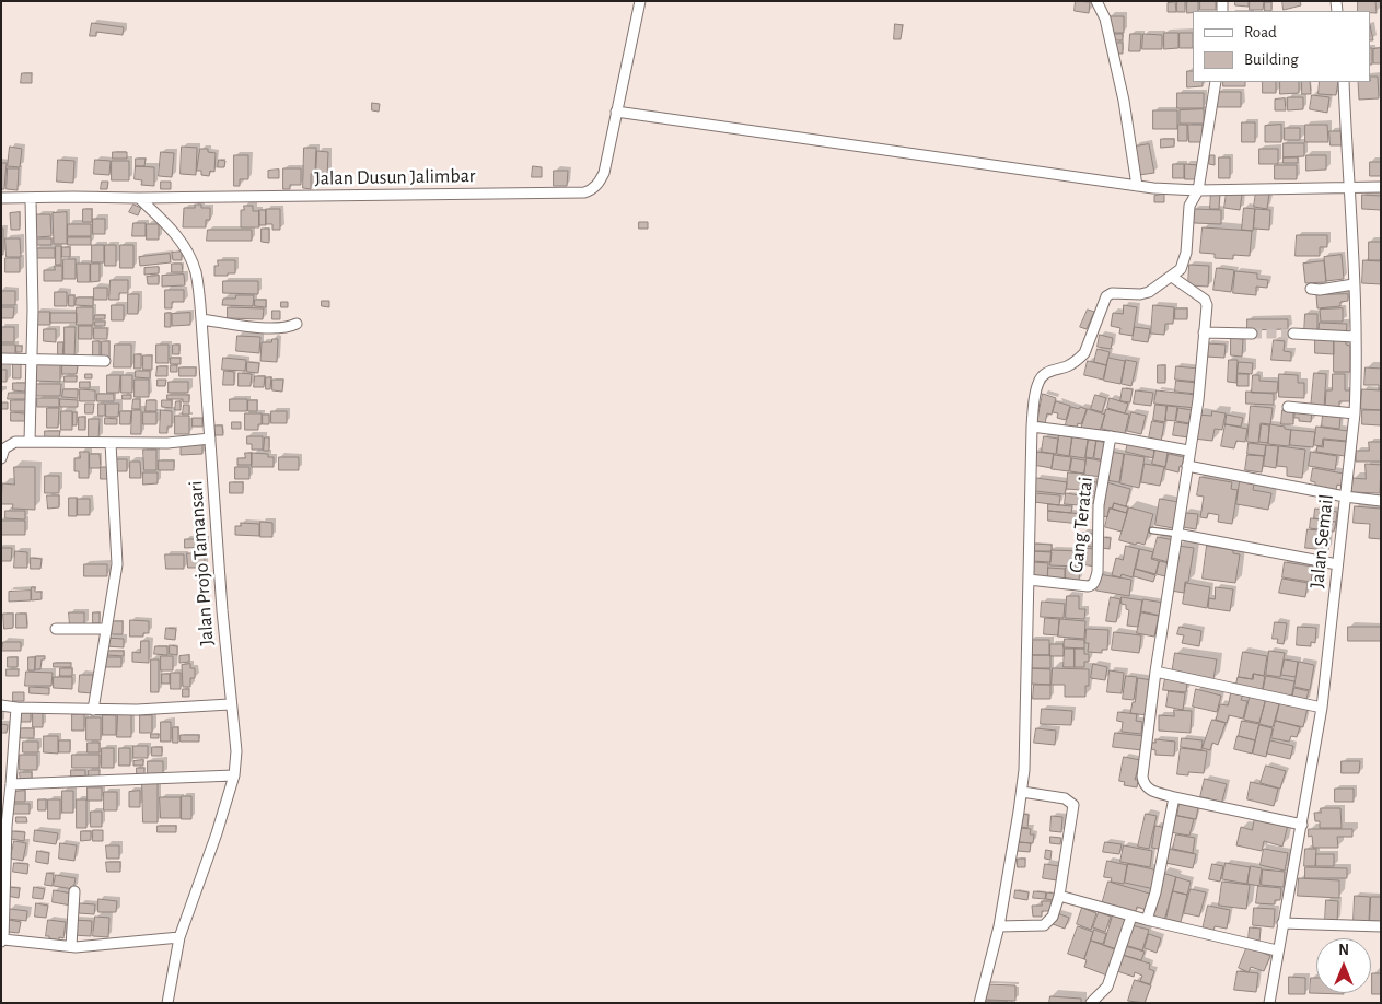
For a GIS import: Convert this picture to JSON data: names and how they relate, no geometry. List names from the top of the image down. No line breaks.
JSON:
{"streets":{"street":["Jalan Dusun Jalimbar","Gang Teratai","Jalan Semail","Jalan Projo Tamansari"]},"crossings":[["Jalan Dusun Jalimbar","Jalan Projo Tamansari"]],"legend":["Road","Building"],"north":"top"}
